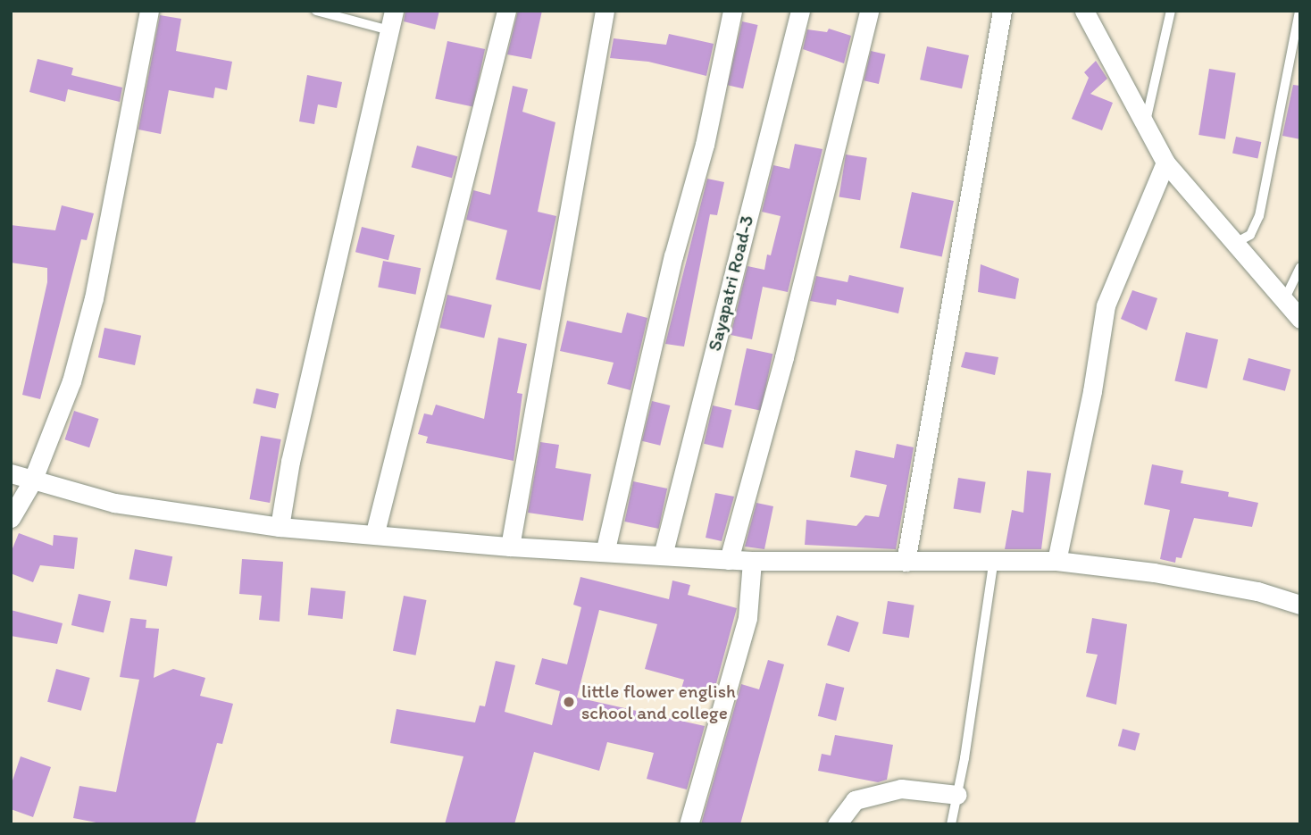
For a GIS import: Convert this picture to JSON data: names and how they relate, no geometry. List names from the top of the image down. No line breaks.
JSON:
{"streets":{"street":["Sayapatri Road-3"]},"places":["little flower english school and college"]}
